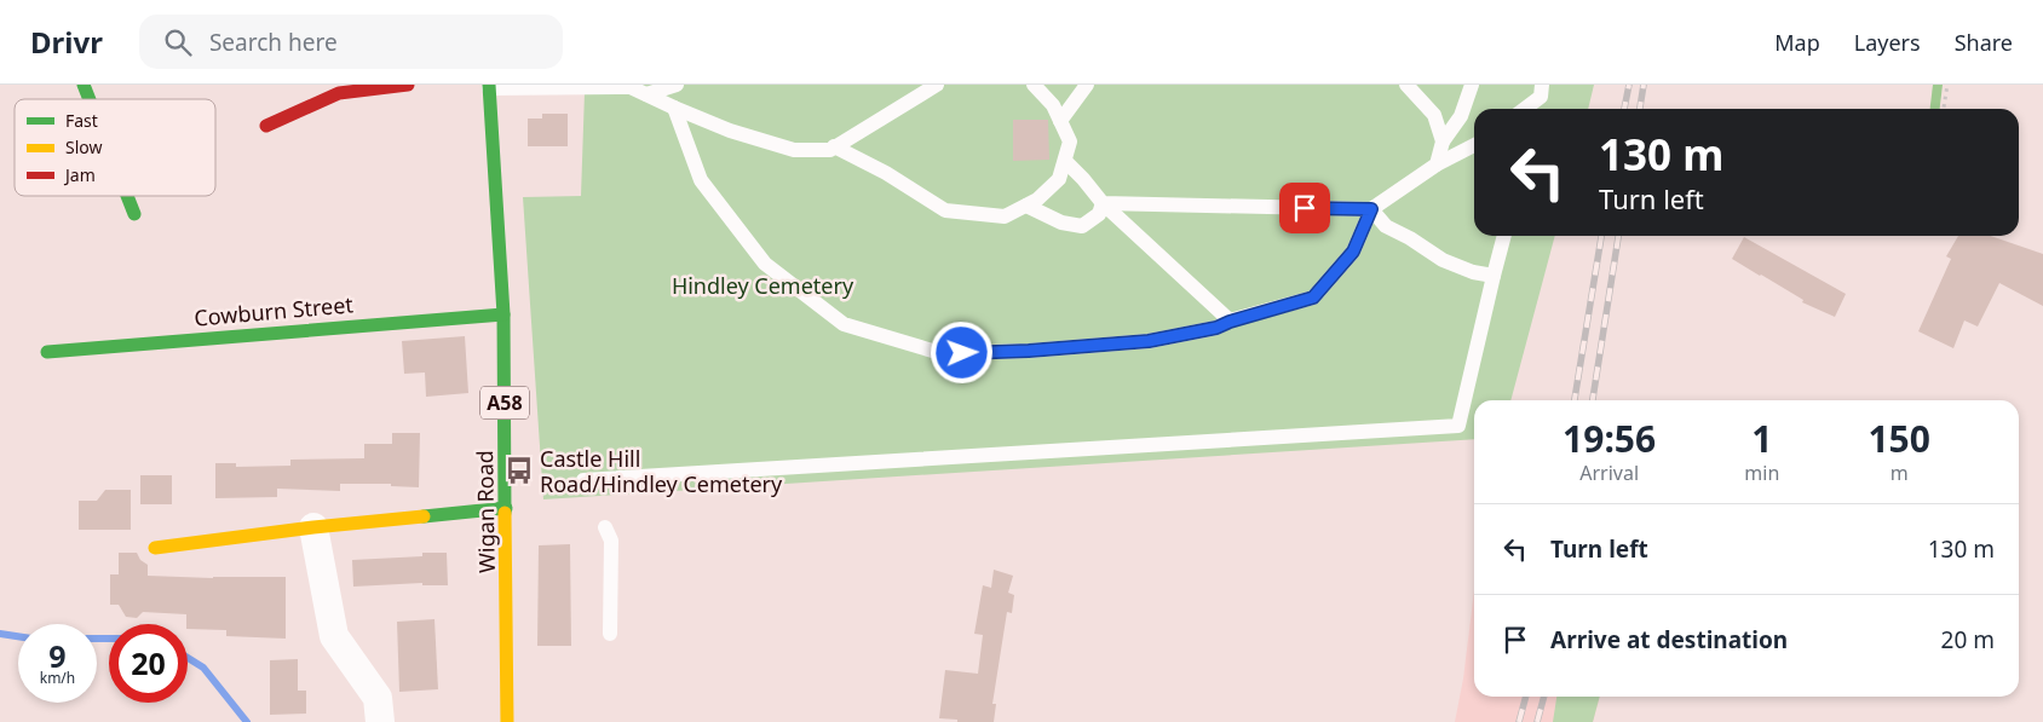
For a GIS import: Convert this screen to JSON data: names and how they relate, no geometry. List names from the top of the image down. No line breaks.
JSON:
{"streets":{"main road":["Cowburn Street","A58","Wigan Road"]},"crossings":[["Cowburn Street","Wigan Road"]],"parks":["Hindley Cemetery"],"places":{"bus stop":["Castle Hill Road/Hindley Cemetery"]},"legend":["Fast","Slow","Jam"],"page":{"header":"Drivr","search":"Search here","nav":["Map","Layers","Share"],"turn":["130 m","Turn left"],"eta":["19:56","Arrival","1","min","150","m"],"list":[{"name":"Turn left","value":"130 m"},{"name":"Arrive at destination","value":"20 m"}],"speed":"9 km/h","limit":"20"}}
